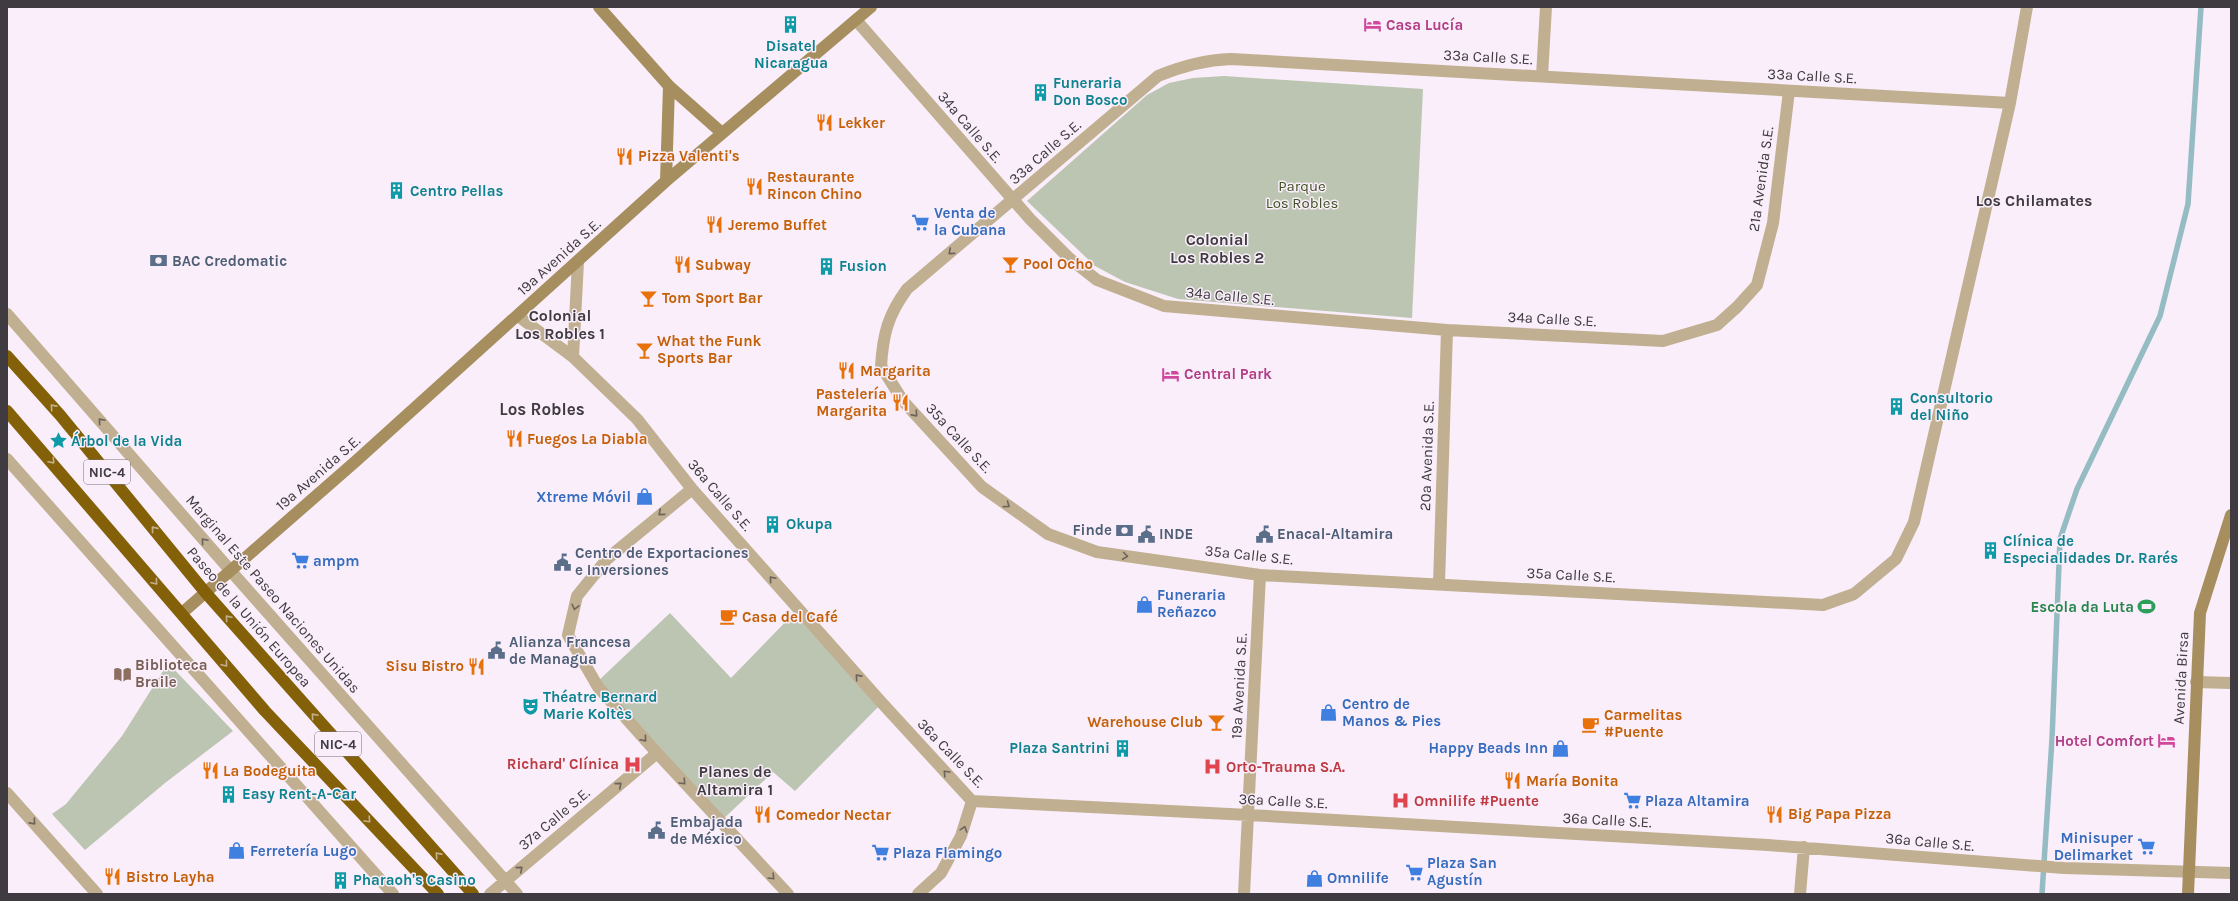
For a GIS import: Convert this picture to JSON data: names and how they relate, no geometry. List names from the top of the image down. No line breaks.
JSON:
{"streets":{"highway":["NIC-4","Paseo de la Unión Europea"],"street":["33a Calle S.E.","34a Calle S.E.","21a Avenida S.E.","19a Avenida S.E.","35a Calle S.E.","20a Avenida S.E.","36a Calle S.E.","Marginal Este Paseo Naciones Unidas","Avenida Birsa","37a Calle S.E."]},"crossings":[["33a Calle S.E.","34a Calle S.E."],["33a Calle S.E.","21a Avenida S.E."],["33a Calle S.E.","35a Calle S.E."],["34a Calle S.E.","21a Avenida S.E."],["34a Calle S.E.","19a Avenida S.E."],["34a Calle S.E.","35a Calle S.E."],["34a Calle S.E.","20a Avenida S.E."],["19a Avenida S.E.","35a Calle S.E."],["19a Avenida S.E.","NIC-4"],["19a Avenida S.E.","36a Calle S.E."],["19a Avenida S.E.","Marginal Este Paseo Naciones Unidas"],["19a Avenida S.E.","Paseo de la Unión Europea"],["35a Calle S.E.","20a Avenida S.E."],["36a Calle S.E.","Avenida Birsa"],["Marginal Este Paseo Naciones Unidas","37a Calle S.E."]],"one_way":["37a Calle S.E."],"districts":["Los Chilamates","Colonial Los Robles 2","Colonial Los Robles 1","Los Robles","Planes de Altamira 1"],"parks":["Parque Los Robles"],"places":{"building":["Disatel Nicaragua","Funeraria Don Bosco","Centro Pellas","Fusion","Consultorio del Niño","Okupa","Clínica de Especialidades Dr. Rarés","Plaza Santrini","Easy Rent-A-Car","Pharaoh's Casino"],"hotel":["Casa Lucía","Central Park","Hotel Comfort"],"restaurant":["Lekker","Pizza Valenti's","Restaurante Rincon Chino","Jeremo Buffet","Subway","Margarita","Pastelería Margarita","Fuegos La Diabla","Sisu Bistro","La Bodeguita","María Bonita","Big Papa Pizza","Comedor Nectar","Bistro Layha"],"supermarket":["Venta de la Cubana","ampm","Plaza Altamira","Minisuper Delimarket","Plaza Flamingo","Plaza San Agustín"],"bank":["BAC Credomatic","Finde"],"bar":["Pool Ocho","Tom Sport Bar","What the Funk Sports Bar","Warehouse Club"],"place":["Árbol de la Vida"],"shop":["Xtreme Móvil","Funeraria Reñazco","Centro de Manos & Pies","Happy Beads Inn","Ferretería Lugo","Omnilife"],"public building":["INDE","Enacal-Altamira","Centro de Exportaciones e Inversiones","Alianza Francesa de Managua","Embajada de México"],"sports":["Escola da Luta"],"cafe":["Casa del Café","Carmelitas #Puente"],"library":["Biblioteca Braile"],"theatre":["Théatre Bernard Marie Koltès"],"hospital":["Richard' Clínica","Orto-Trauma S.A.","Omnilife #Puente"]}}
